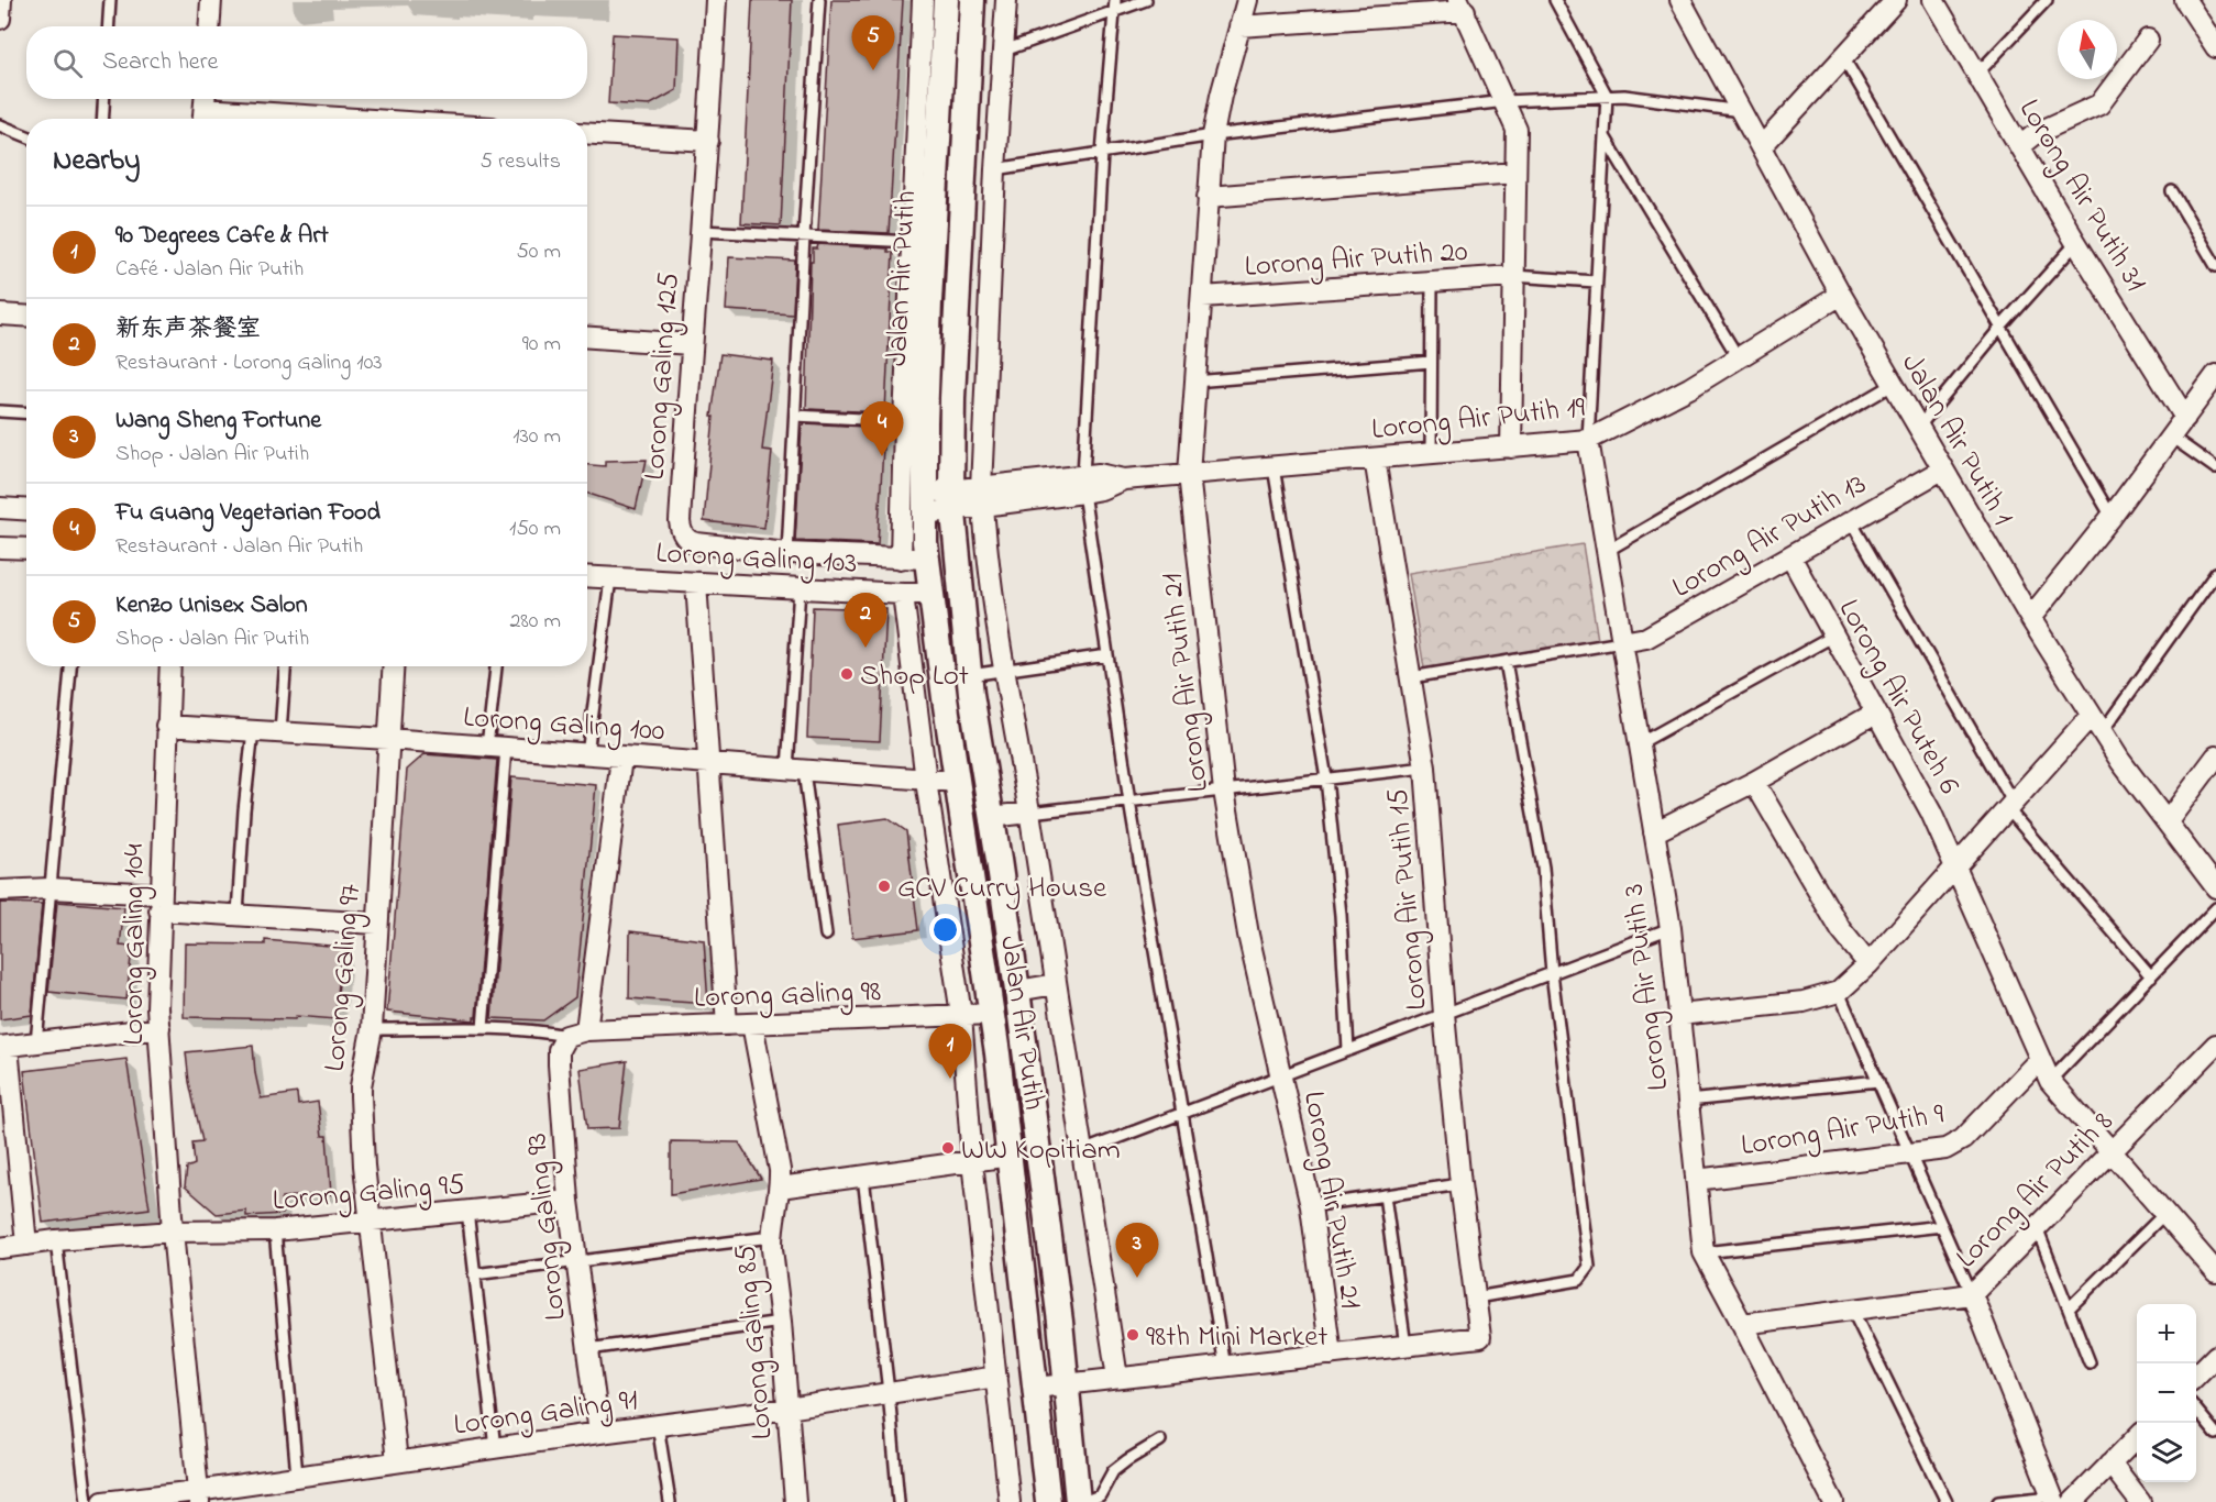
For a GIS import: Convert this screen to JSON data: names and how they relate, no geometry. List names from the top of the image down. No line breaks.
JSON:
{"streets":{"street":["Lorong Air Putih 31","Lorong Air Putih 20","Jalan Air Putih","Lorong Galing 125","Lorong Air Putih 19","Jalan Air Putih 1","Lorong Air Putih 13","Lorong Galing 103","Lorong Air Putih 21","Lorong Air Puteh 6","Lorong Galing 100","Lorong Air Putih 15","Lorong Galing 104","Lorong Galing 97","Lorong Air Putih 3","Lorong Galing 98","Lorong Air Putih 9","Lorong Air Putih 8","Lorong Galing 95","Lorong Galing 93","Lorong Galing 85","Lorong Galing 91"]},"crossings":[["Lorong Air Putih 20","Lorong Air Putih 21"],["Jalan Air Putih","Lorong Galing 125"],["Jalan Air Putih","Lorong Air Putih 19"],["Jalan Air Putih","Lorong Galing 103"],["Jalan Air Putih","Lorong Galing 100"],["Jalan Air Putih","Lorong Galing 98"],["Lorong Air Putih 19","Jalan Air Putih 1"],["Lorong Air Putih 19","Lorong Air Putih 21"],["Lorong Air Putih 19","Lorong Air Putih 15"],["Lorong Air Putih 19","Lorong Air Putih 3"],["Jalan Air Putih 1","Lorong Air Putih 13"],["Lorong Air Putih 13","Lorong Air Puteh 6"],["Lorong Air Putih 13","Lorong Air Putih 3"],["Lorong Air Puteh 6","Lorong Air Putih 9"],["Lorong Air Puteh 6","Lorong Air Putih 8"],["Lorong Galing 100","Lorong Galing 104"],["Lorong Galing 100","Lorong Galing 97"],["Lorong Galing 100","Lorong Galing 93"],["Lorong Galing 104","Lorong Galing 95"],["Lorong Galing 104","Lorong Galing 91"],["Lorong Galing 97","Lorong Galing 95"],["Lorong Galing 97","Lorong Galing 91"],["Lorong Air Putih 3","Lorong Air Putih 9"],["Lorong Air Putih 3","Lorong Air Putih 8"],["Lorong Galing 98","Lorong Galing 93"],["Lorong Galing 98","Lorong Galing 85"],["Lorong Galing 95","Lorong Galing 93"],["Lorong Galing 93","Lorong Galing 91"],["Lorong Galing 85","Lorong Galing 91"]],"places":["Shop Lot","GCV Curry House","WW Kopitiam","98th Mini Market"],"north":"top","page":{"pins":["5","4","2","1","3"],"search":"Search here","heading":["Nearby","5 results"],"list":[{"mark":"1","name":"90 Degrees Cafe & Art","note":"Café · Jalan Air Putih","value":"50 m"},{"mark":"2","name":"新东声茶餐室","note":"Restaurant · Lorong Galing 103","value":"90 m"},{"mark":"3","name":"Wang Sheng Fortune","note":"Shop · Jalan Air Putih","value":"130 m"},{"mark":"4","name":"Fu Guang Vegetarian Food","note":"Restaurant · Jalan Air Putih","value":"150 m"},{"mark":"5","name":"Kenzo Unisex Salon","note":"Shop · Jalan Air Putih","value":"280 m"}],"map_buttons":["+","−"]}}
